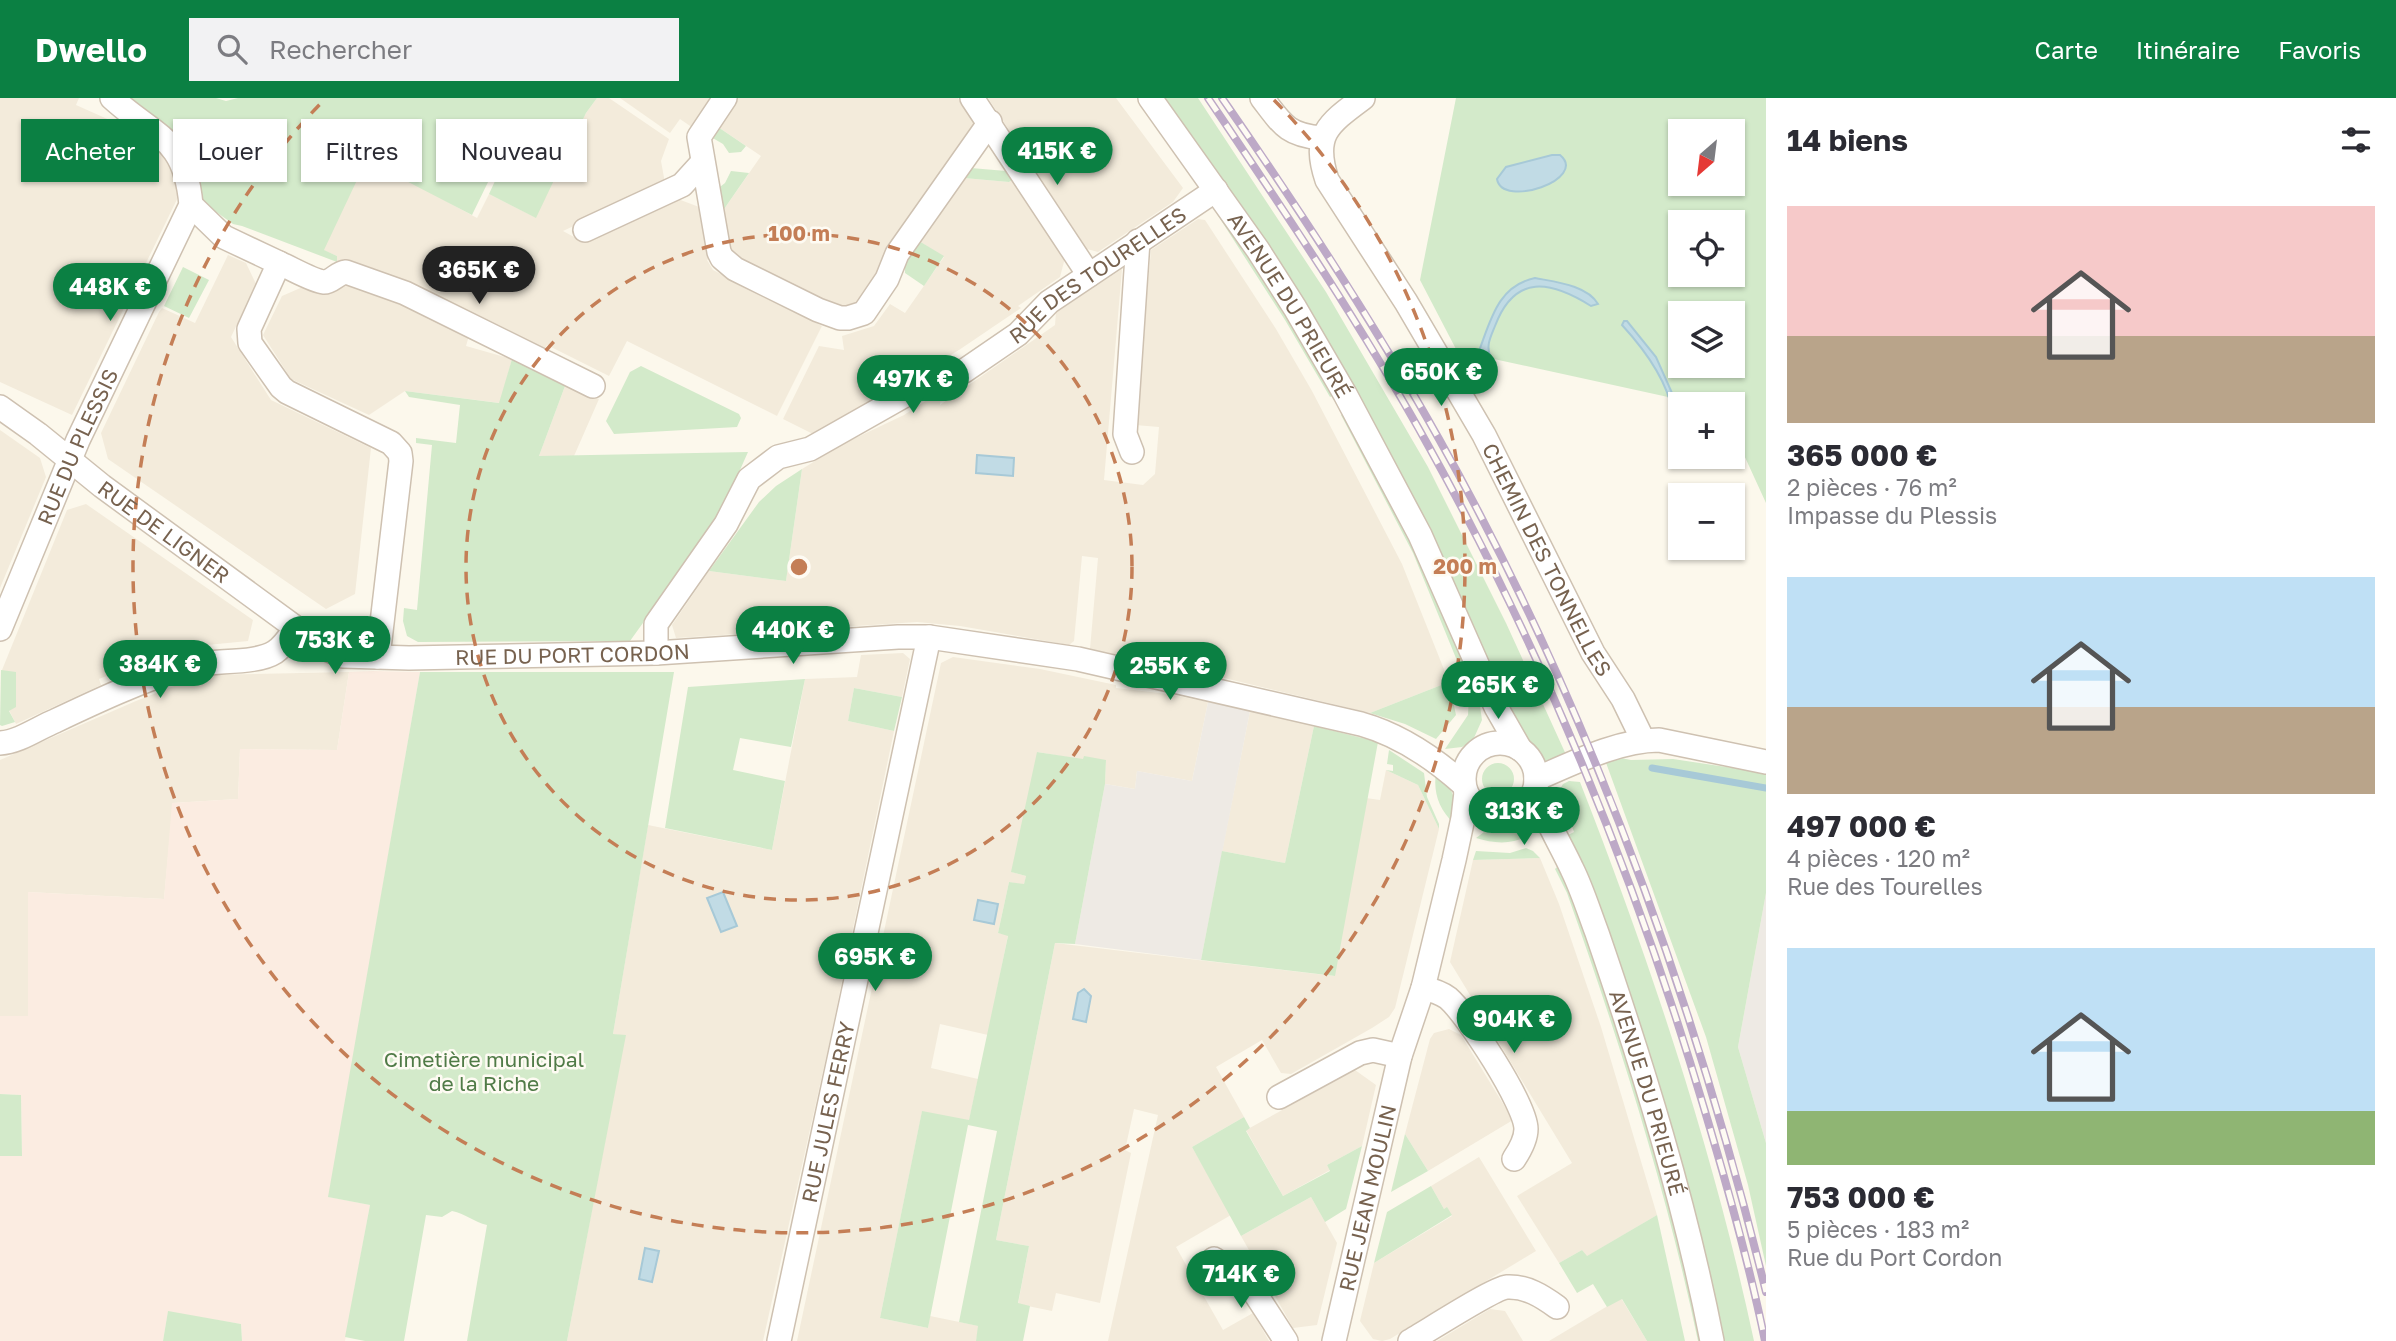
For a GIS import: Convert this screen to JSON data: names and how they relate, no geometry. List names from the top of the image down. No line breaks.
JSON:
{"streets":{"street":["RUE DES TOURELLES","AVENUE DU PRIEURÉ","RUE DU PLESSIS","RUE DE LIGNER","CHEMIN DES TONNELLES","RUE DU PORT CORDON","RUE JULES FERRY","RUE JEAN MOULIN"]},"crossings":[["RUE DES TOURELLES","AVENUE DU PRIEURÉ"],["RUE DES TOURELLES","RUE DU PORT CORDON"],["AVENUE DU PRIEURÉ","RUE DU PORT CORDON"],["AVENUE DU PRIEURÉ","RUE JEAN MOULIN"],["RUE DU PLESSIS","RUE DE LIGNER"],["RUE DE LIGNER","RUE DU PORT CORDON"],["RUE DU PORT CORDON","RUE JULES FERRY"],["RUE DU PORT CORDON","RUE JEAN MOULIN"]],"parks":["Cimetière municipal de la Riche"],"north":"bottom left","page":{"header":"Dwello","search":"Rechercher","nav":["Carte","Itinéraire","Favoris"],"heading":"14 biens","map_buttons":["+","−"],"chip":["Acheter","Louer","Filtres","Nouveau"],"price":["415K €","365K €","448K €","650K €","497K €","440K €","753K €","384K €","255K €","265K €","313K €","695K €","904K €","714K €"],"list":[{"name":"365 000 €","note":"2 pièces · 76 m² · Impasse du Plessis"},{"name":"497 000 €","note":"4 pièces · 120 m² · Rue des Tourelles"},{"name":"753 000 €","note":"5 pièces · 183 m² · Rue du Port Cordon"}]},"rings":["100 m","200 m"]}
